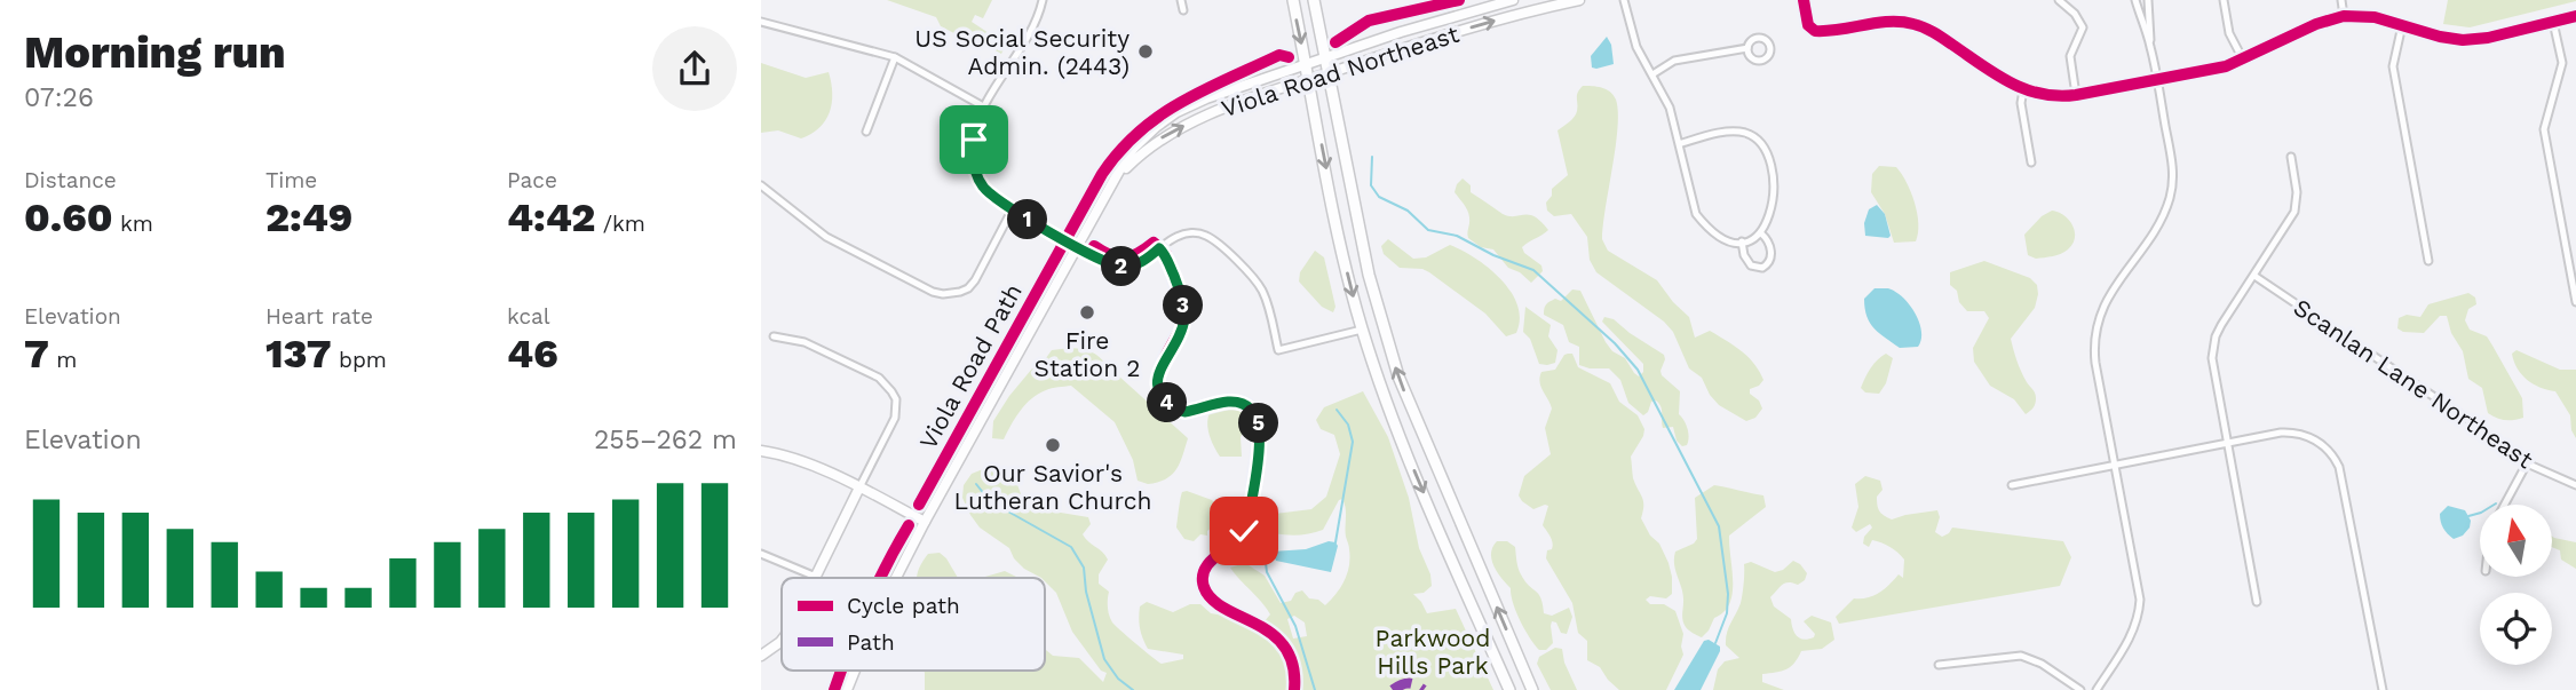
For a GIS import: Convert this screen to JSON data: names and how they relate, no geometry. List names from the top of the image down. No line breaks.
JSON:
{"streets":{"main road":["Viola Road Northeast"],"street":["Scanlan Lane Northeast"],"cycle path":["Viola Road Path"]},"parks":["Parkwood Hills Park"],"places":["US Social Security Admin. (2443)","Fire Station 2","Our Savior's Lutheran Church"],"legend":["Cycle path","Path"],"north":"top","page":{"heading":["Morning run","07:26"],"stats":[["Distance","0.60 km"],["Time","2:49"],["Pace","4:42 /km"],["Elevation","7 m"],["Heart rate","137 bpm"],["kcal","46"]],"pins":["1","2","3","4","5"],"chart":["Elevation","255–262 m"]}}
